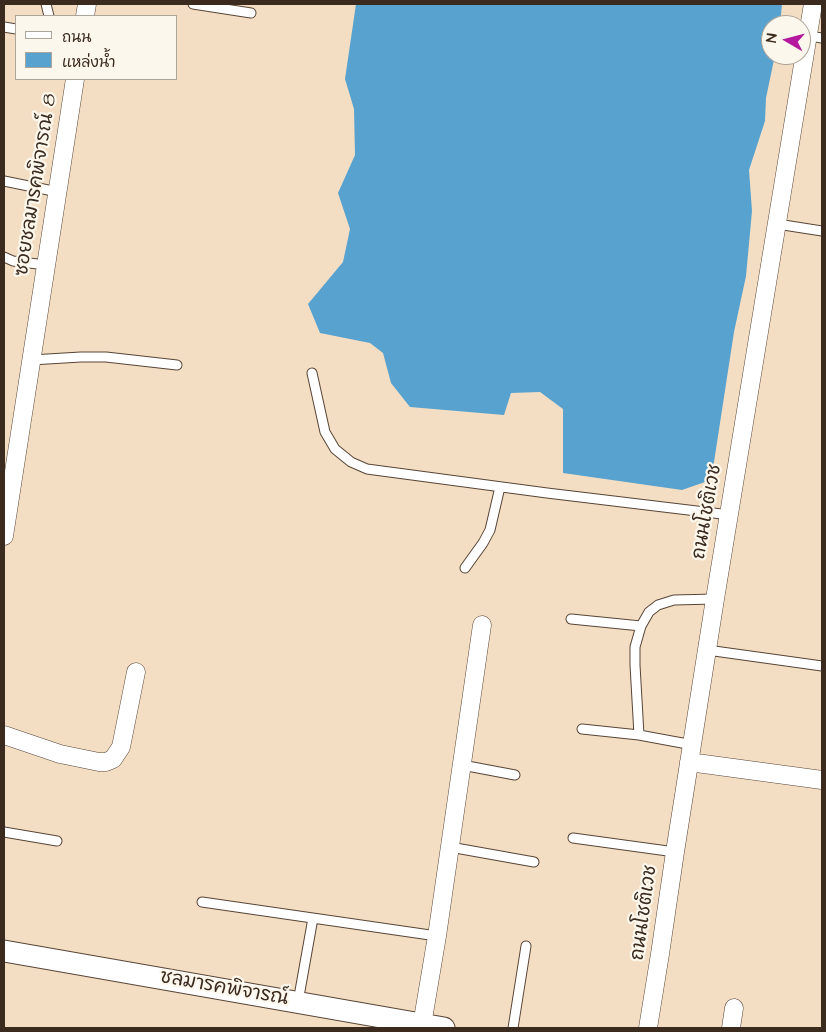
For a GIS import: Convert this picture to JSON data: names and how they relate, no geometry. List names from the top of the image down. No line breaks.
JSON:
{"streets":{"street":["ซอยชลมารคพิจารณ์ 8","ถนนโชติเวช","ชลมารคพิจารณ์"]},"legend":["ถนน","แหล่งน้ำ"],"north":"left"}
